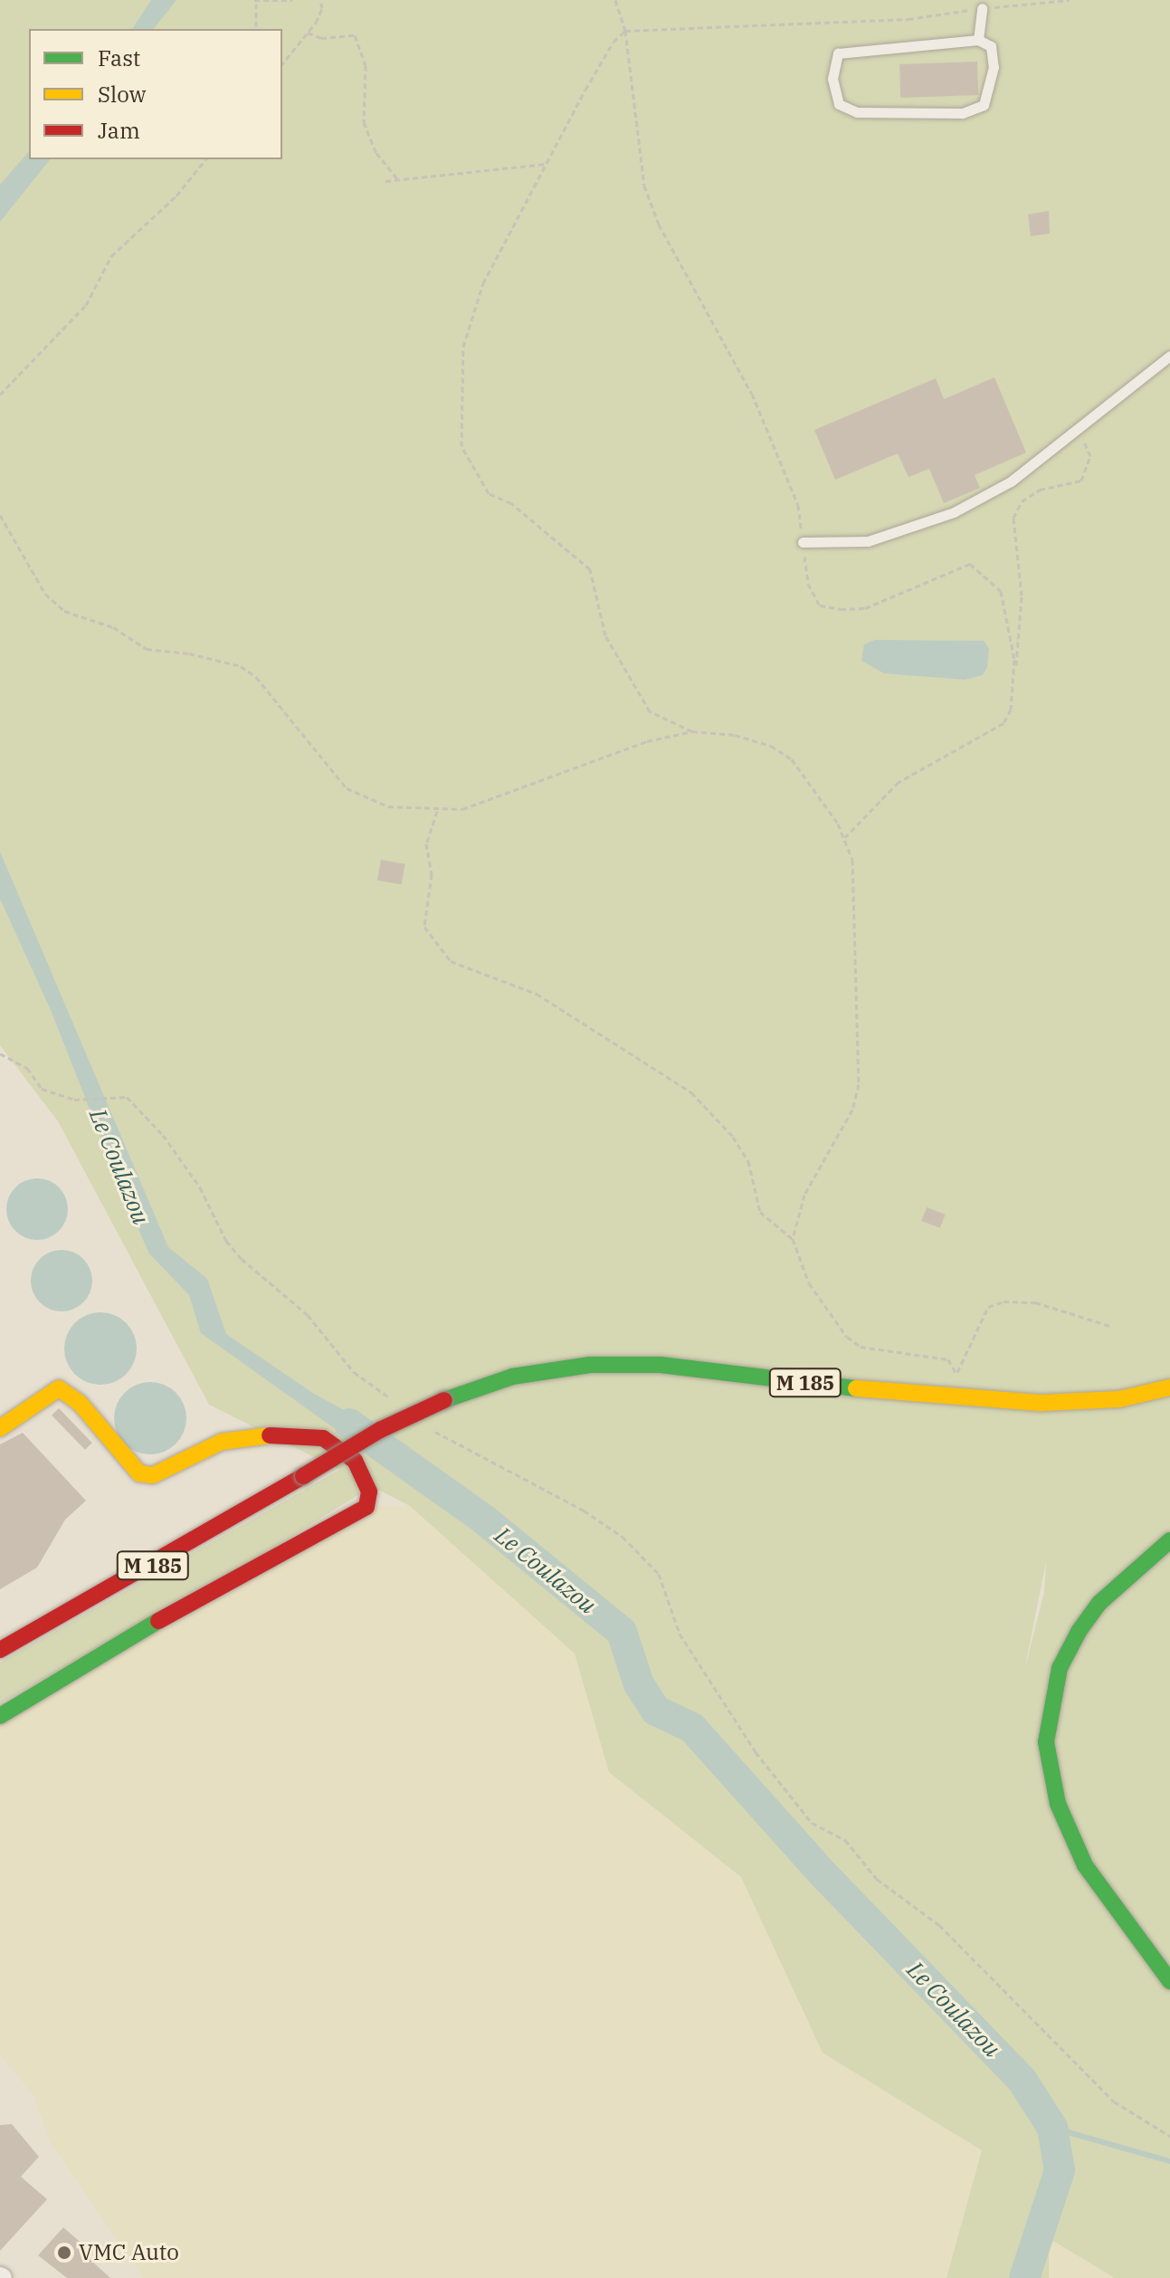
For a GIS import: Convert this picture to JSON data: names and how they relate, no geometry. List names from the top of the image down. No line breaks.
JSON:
{"streets":{"street":["M 185"]},"water":["Le Coulazou"],"places":["VMC Auto"],"legend":["Fast","Slow","Jam"]}
